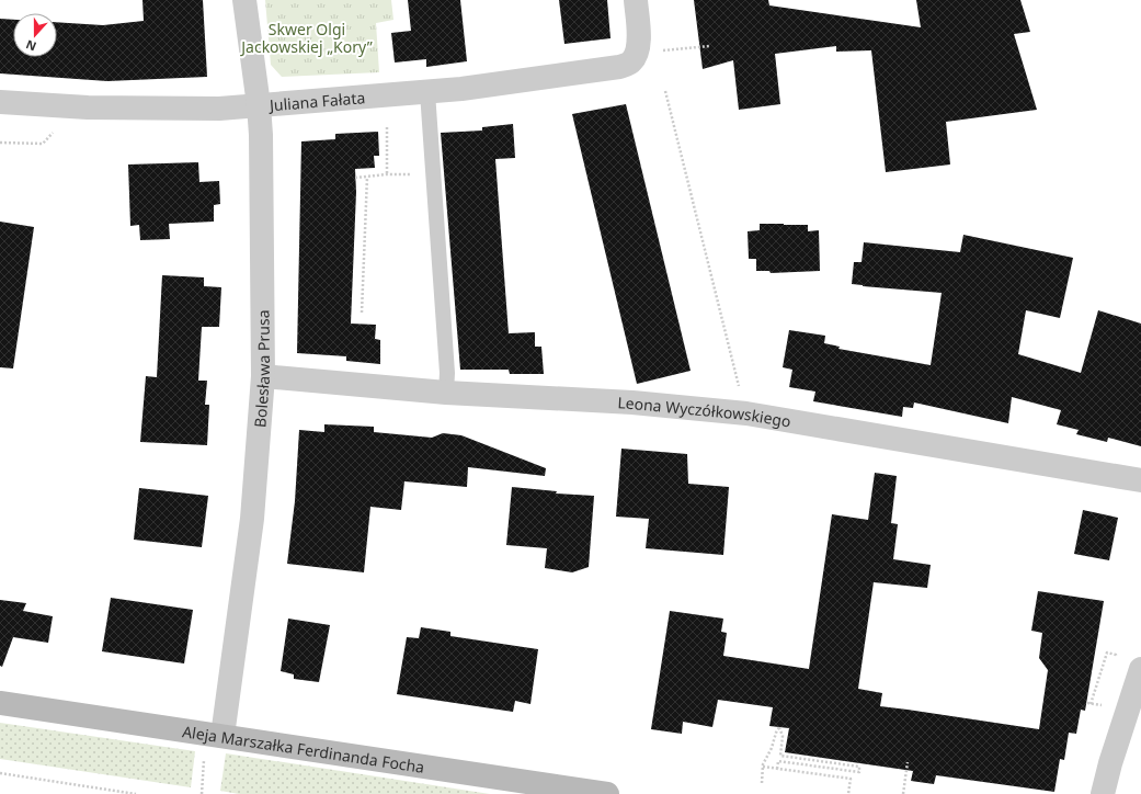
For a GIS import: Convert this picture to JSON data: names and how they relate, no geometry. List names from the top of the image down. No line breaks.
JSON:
{"streets":{"street":["Juliana Fałata","Bolesława Prusa","Leona Wyczółkowskiego","Aleja Marszałka Ferdinanda Focha"]},"crossings":[["Juliana Fałata","Bolesława Prusa"],["Bolesława Prusa","Leona Wyczółkowskiego"],["Bolesława Prusa","Aleja Marszałka Ferdinanda Focha"]],"parks":["Skwer Olgi Jackowskiej „Kory”"],"north":"bottom"}
